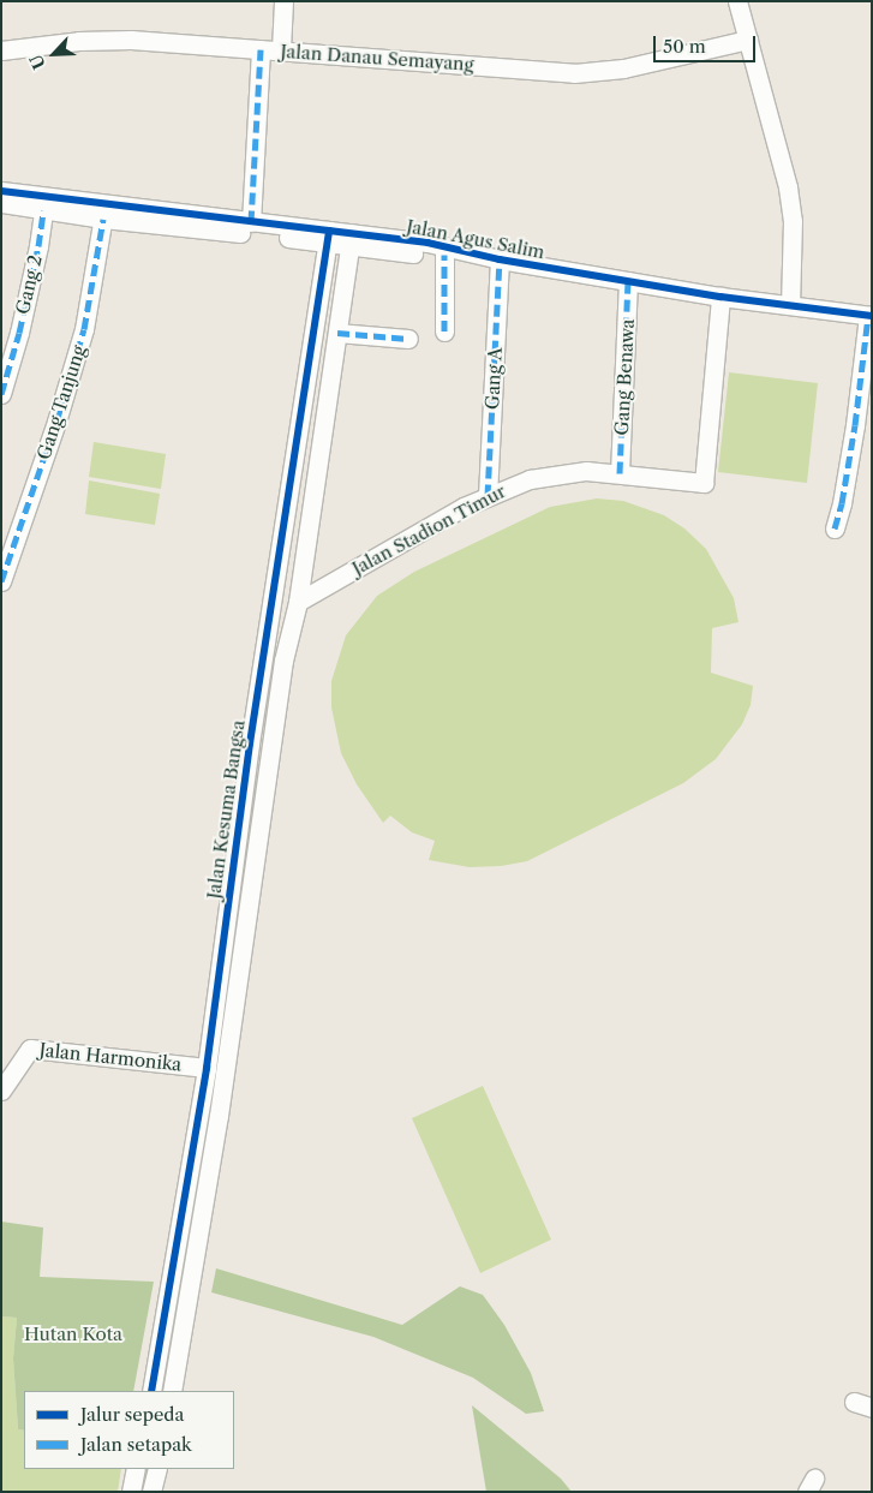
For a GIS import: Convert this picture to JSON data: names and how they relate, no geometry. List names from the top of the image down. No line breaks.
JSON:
{"streets":{"street":["Jalan Danau Semayang","Jalan Agus Salim","Gang 2","Gang Benawa","Gang A","Gang Tanjung","Jalan Stadion Timur","Jalan Kesuma Bangsa","Jalan Harmonika"]},"crossings":[["Jalan Agus Salim","Gang 2"],["Jalan Agus Salim","Gang Benawa"],["Jalan Agus Salim","Gang A"],["Jalan Agus Salim","Gang Tanjung"],["Jalan Agus Salim","Jalan Stadion Timur"],["Jalan Agus Salim","Jalan Kesuma Bangsa"],["Gang Benawa","Jalan Stadion Timur"],["Gang A","Jalan Stadion Timur"],["Jalan Stadion Timur","Jalan Kesuma Bangsa"],["Jalan Kesuma Bangsa","Jalan Harmonika"]],"parks":["Hutan Kota"],"legend":["Jalur sepeda","Jalan setapak"],"scale_bar":"50 m","north":"bottom left"}
